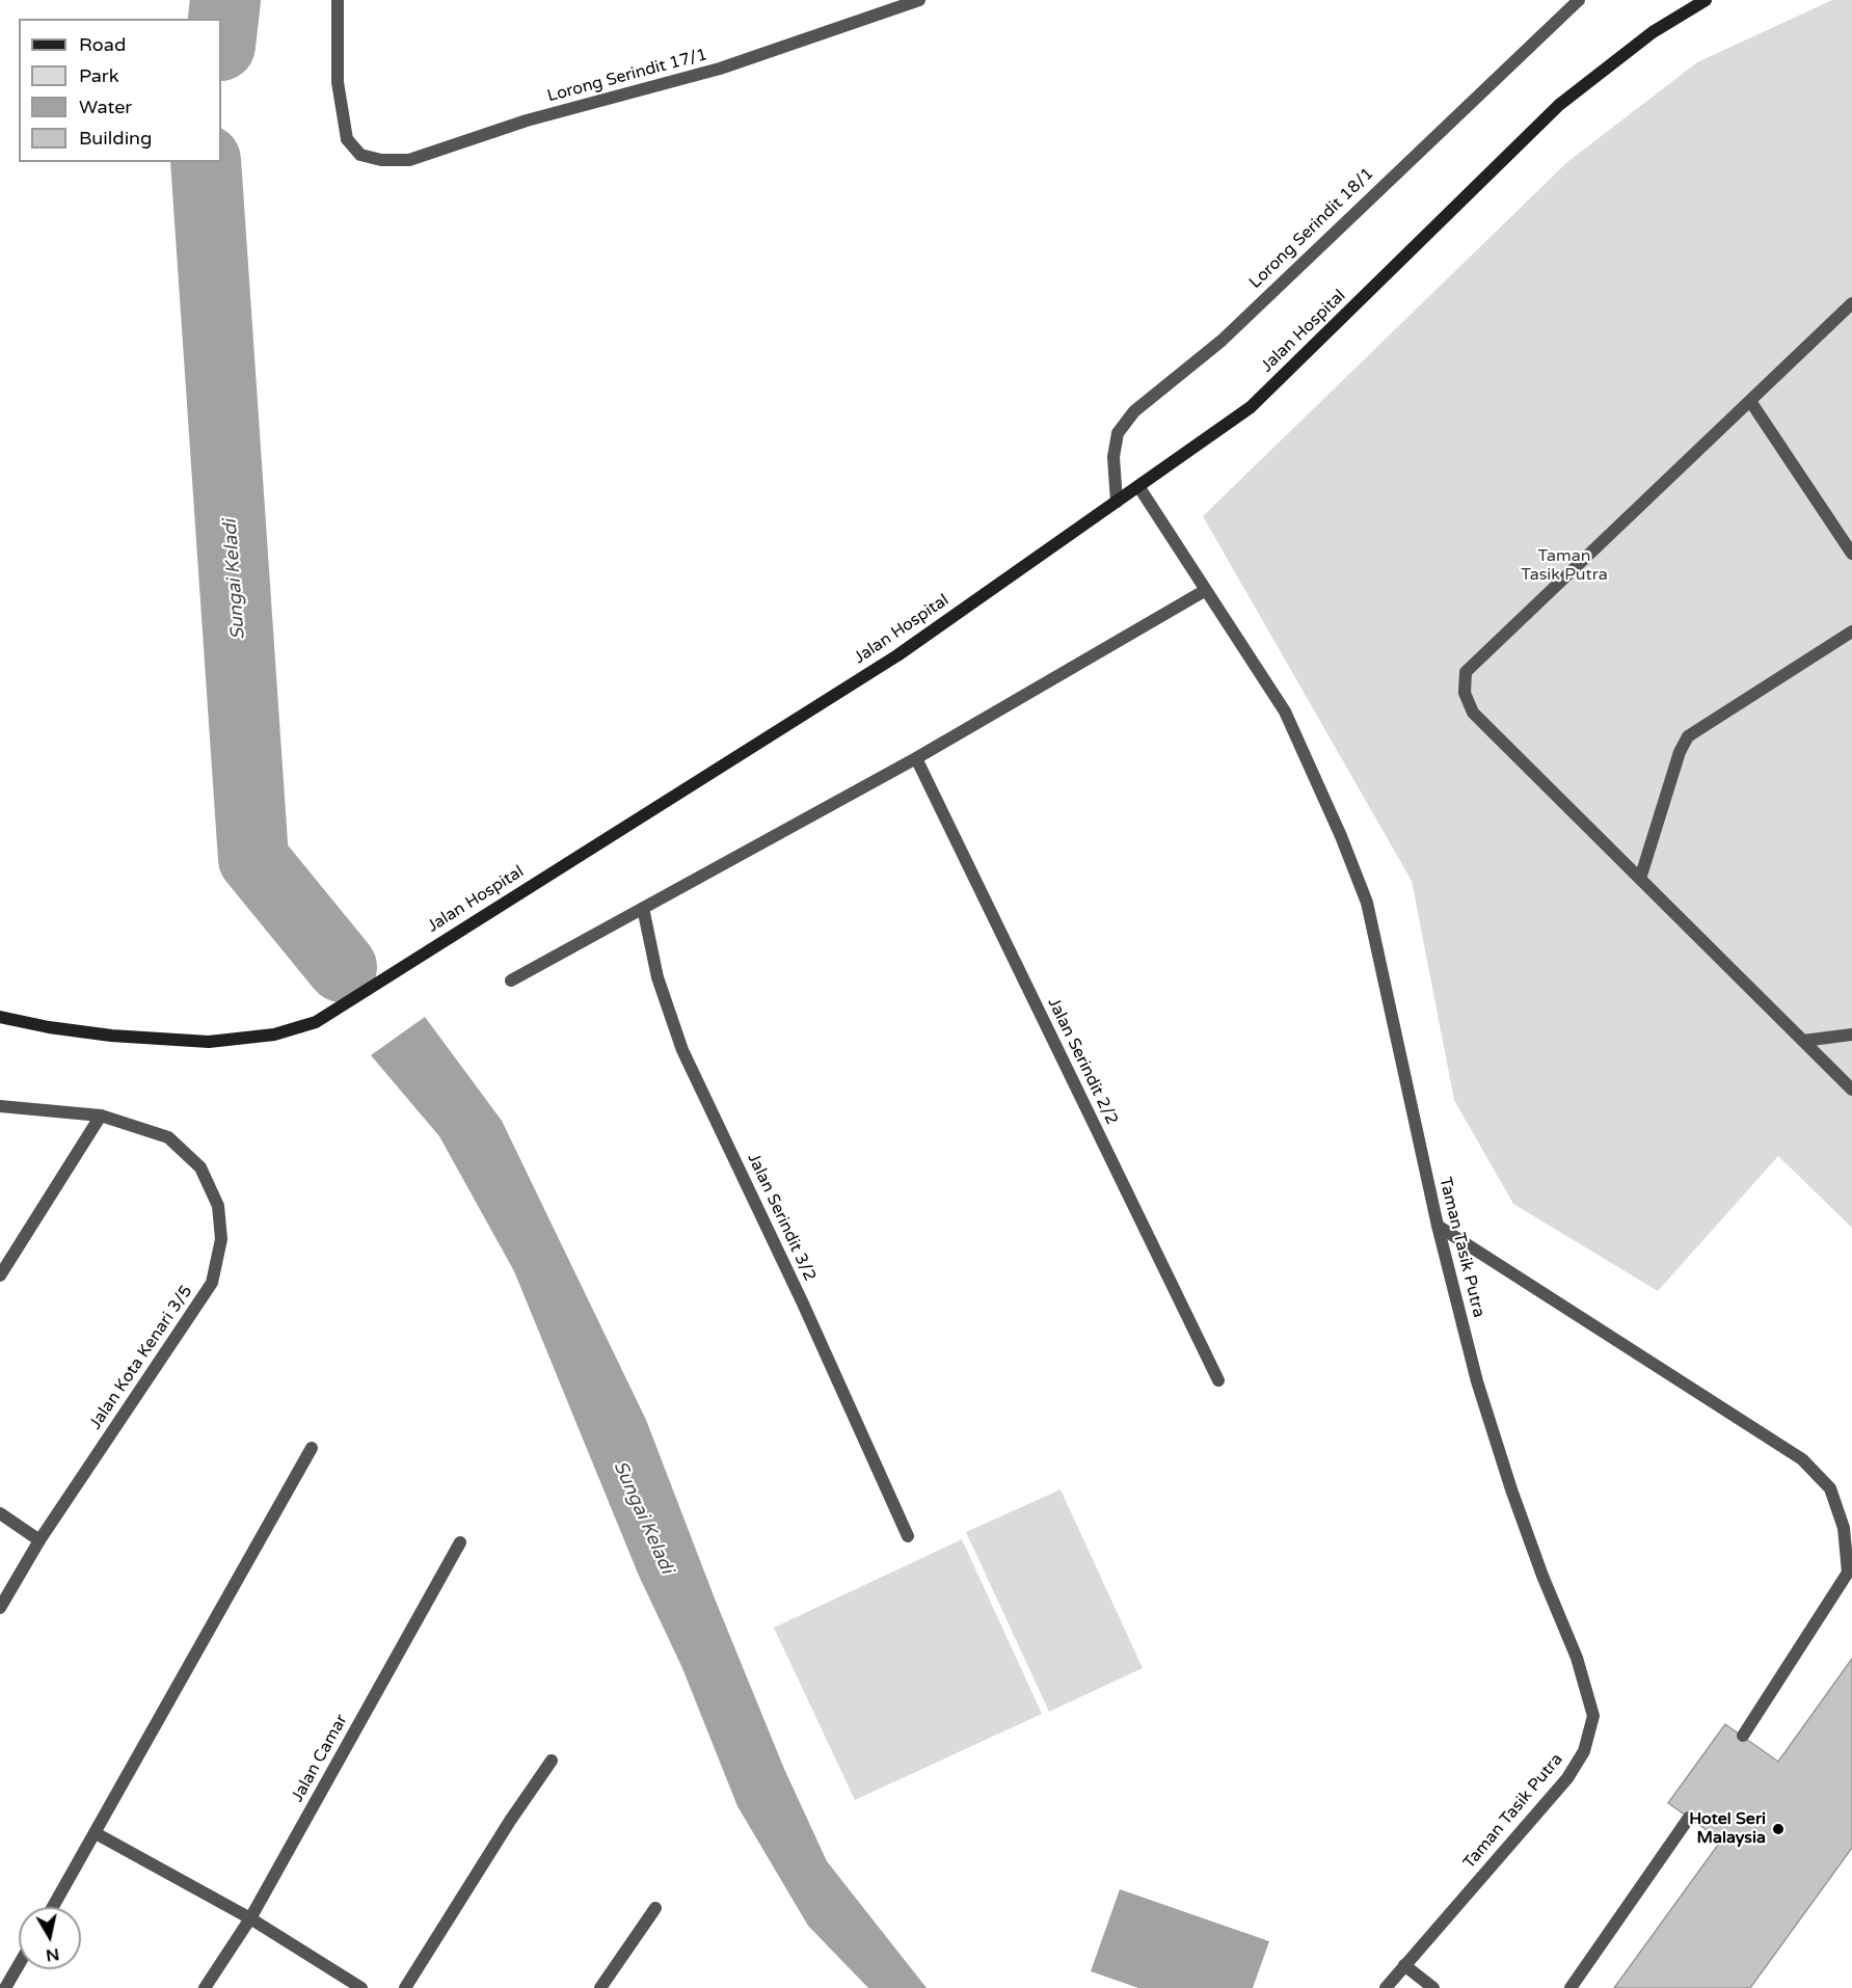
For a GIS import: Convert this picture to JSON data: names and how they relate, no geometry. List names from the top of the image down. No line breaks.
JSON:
{"streets":{"main road":["Jalan Hospital"],"street":["Lorong Serindit 17/1","Lorong Serindit 18/1","Jalan Serindit 2/2","Jalan Serindit 3/2","Taman Tasik Putra","Jalan Kota Kenari 3/5","Jalan Camar"]},"crossings":[["Lorong Serindit 18/1","Jalan Hospital"],["Jalan Hospital","Taman Tasik Putra"]],"water":["Sungai Keladi"],"parks":["Taman Tasik Putra"],"places":["Hotel Seri Malaysia"],"legend":["Road","Park","Water","Building"],"north":"bottom"}
